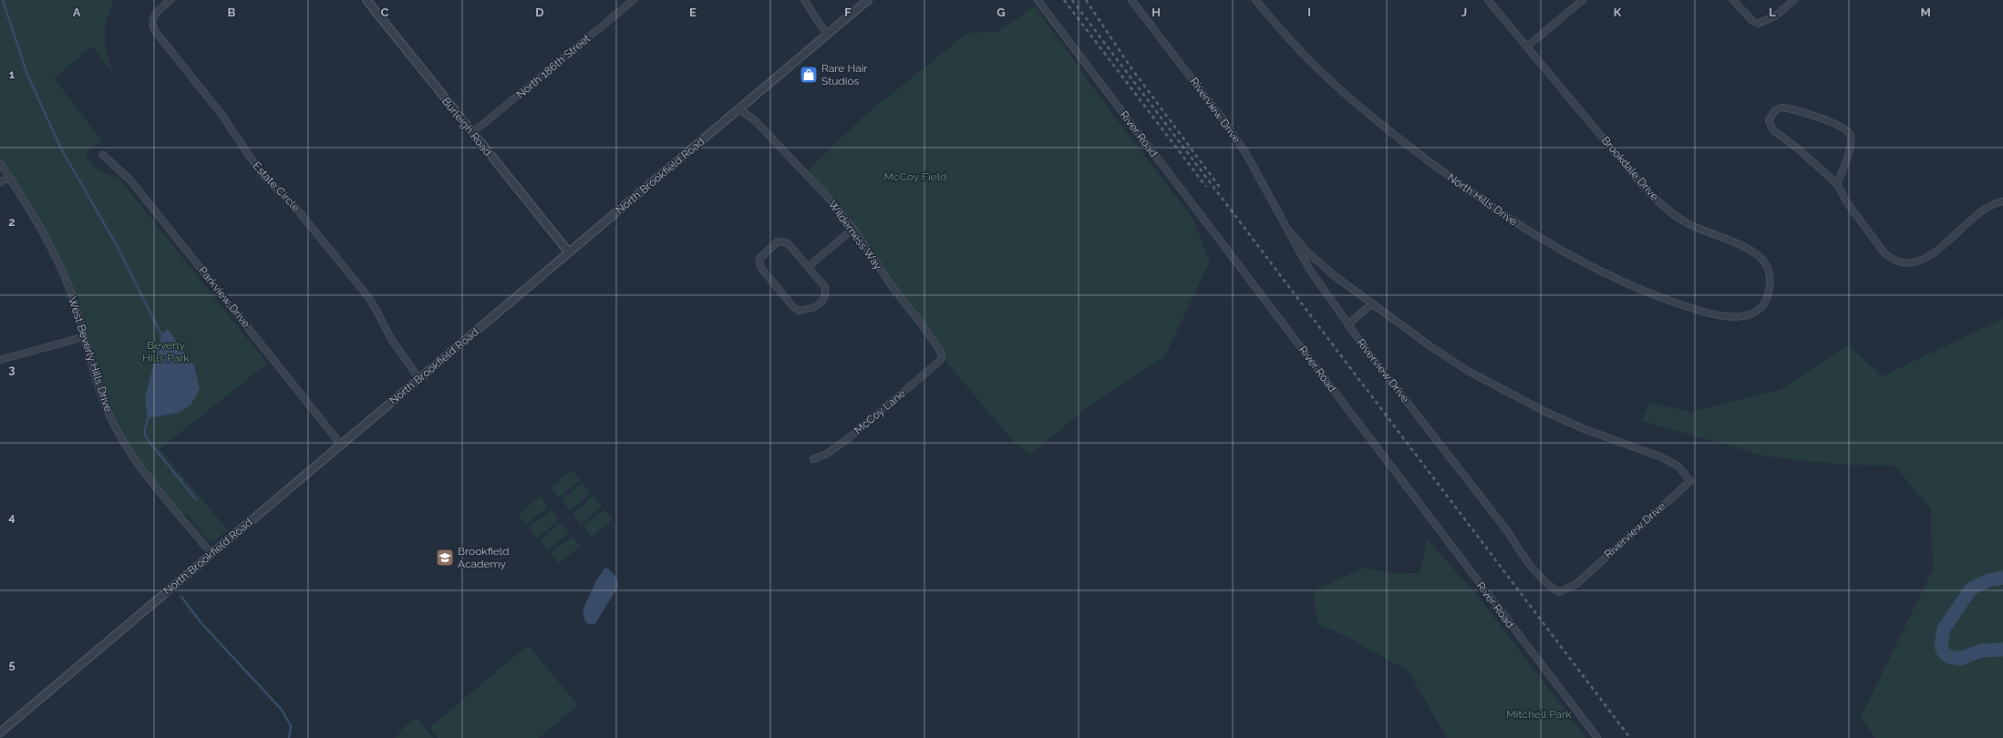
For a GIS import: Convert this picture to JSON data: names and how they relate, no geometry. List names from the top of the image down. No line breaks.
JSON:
{"streets":{"street":["North 186th Street","Riverview Drive","Burleigh Road","River Road","Brookdale Drive","North Brookfield Road","Estate Circle","North Hills Drive","Wilderness Way","Parkview Drive","West Beverly Hills Drive","McCoy Lane"]},"crossings":[["North 186th Street","Burleigh Road"],["Burleigh Road","North Brookfield Road"],["Brookdale Drive","North Hills Drive"],["North Brookfield Road","Estate Circle"],["North Brookfield Road","Wilderness Way"],["North Brookfield Road","Parkview Drive"],["North Brookfield Road","West Beverly Hills Drive"],["Wilderness Way","McCoy Lane"]],"parks":["McCoy Field","Beverly Hills Park","Mitchell Park"],"places":{"shop":["Rare Hair Studios"],"school or university":["Brookfield Academy"]},"grid":{"columns":["A","B","C","D","E","F","G","H","I","J","K","L","M"],"rows":["1","2","3","4","5"]}}
